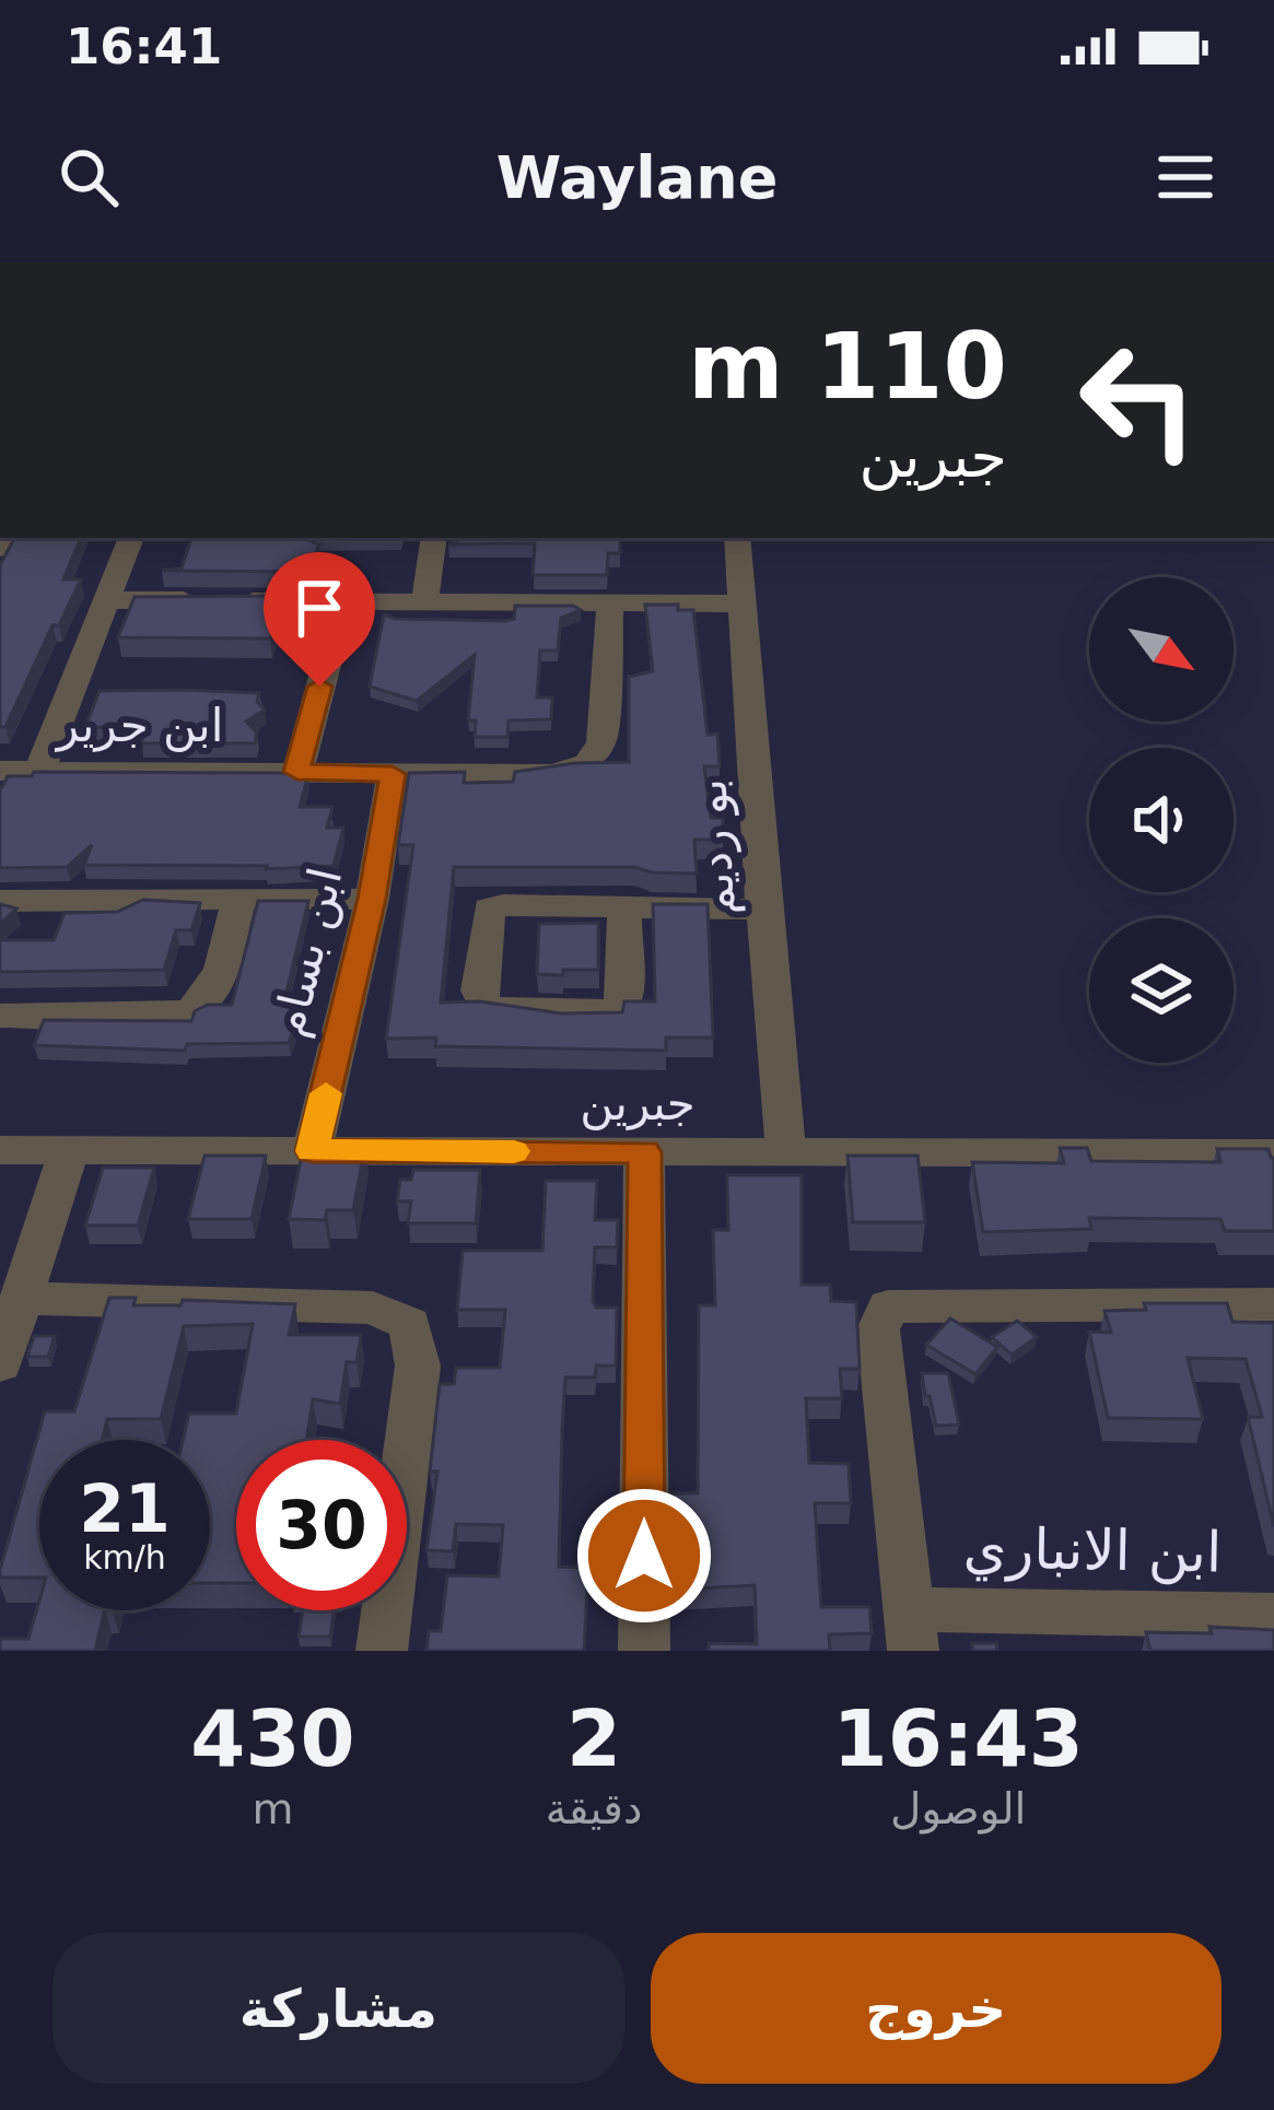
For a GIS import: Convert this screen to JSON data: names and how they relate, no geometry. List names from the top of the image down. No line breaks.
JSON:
{"streets":{"street":["ابن جرير","بو رديم","ابن بسام","جبرين","ابن الانباري"]},"crossings":[["ابن جرير","ابن بسام"],["بو رديم","جبرين"],["ابن بسام","جبرين"]],"north":"bottom right","page":{"status":"16:41","header":"Waylane","turn":["110 m","جبرين"],"speed":"21 km/h","limit":"30","eta":["16:43","الوصول","2","دقيقة","430","m"],"buttons":["خروج","مشاركة"]}}
